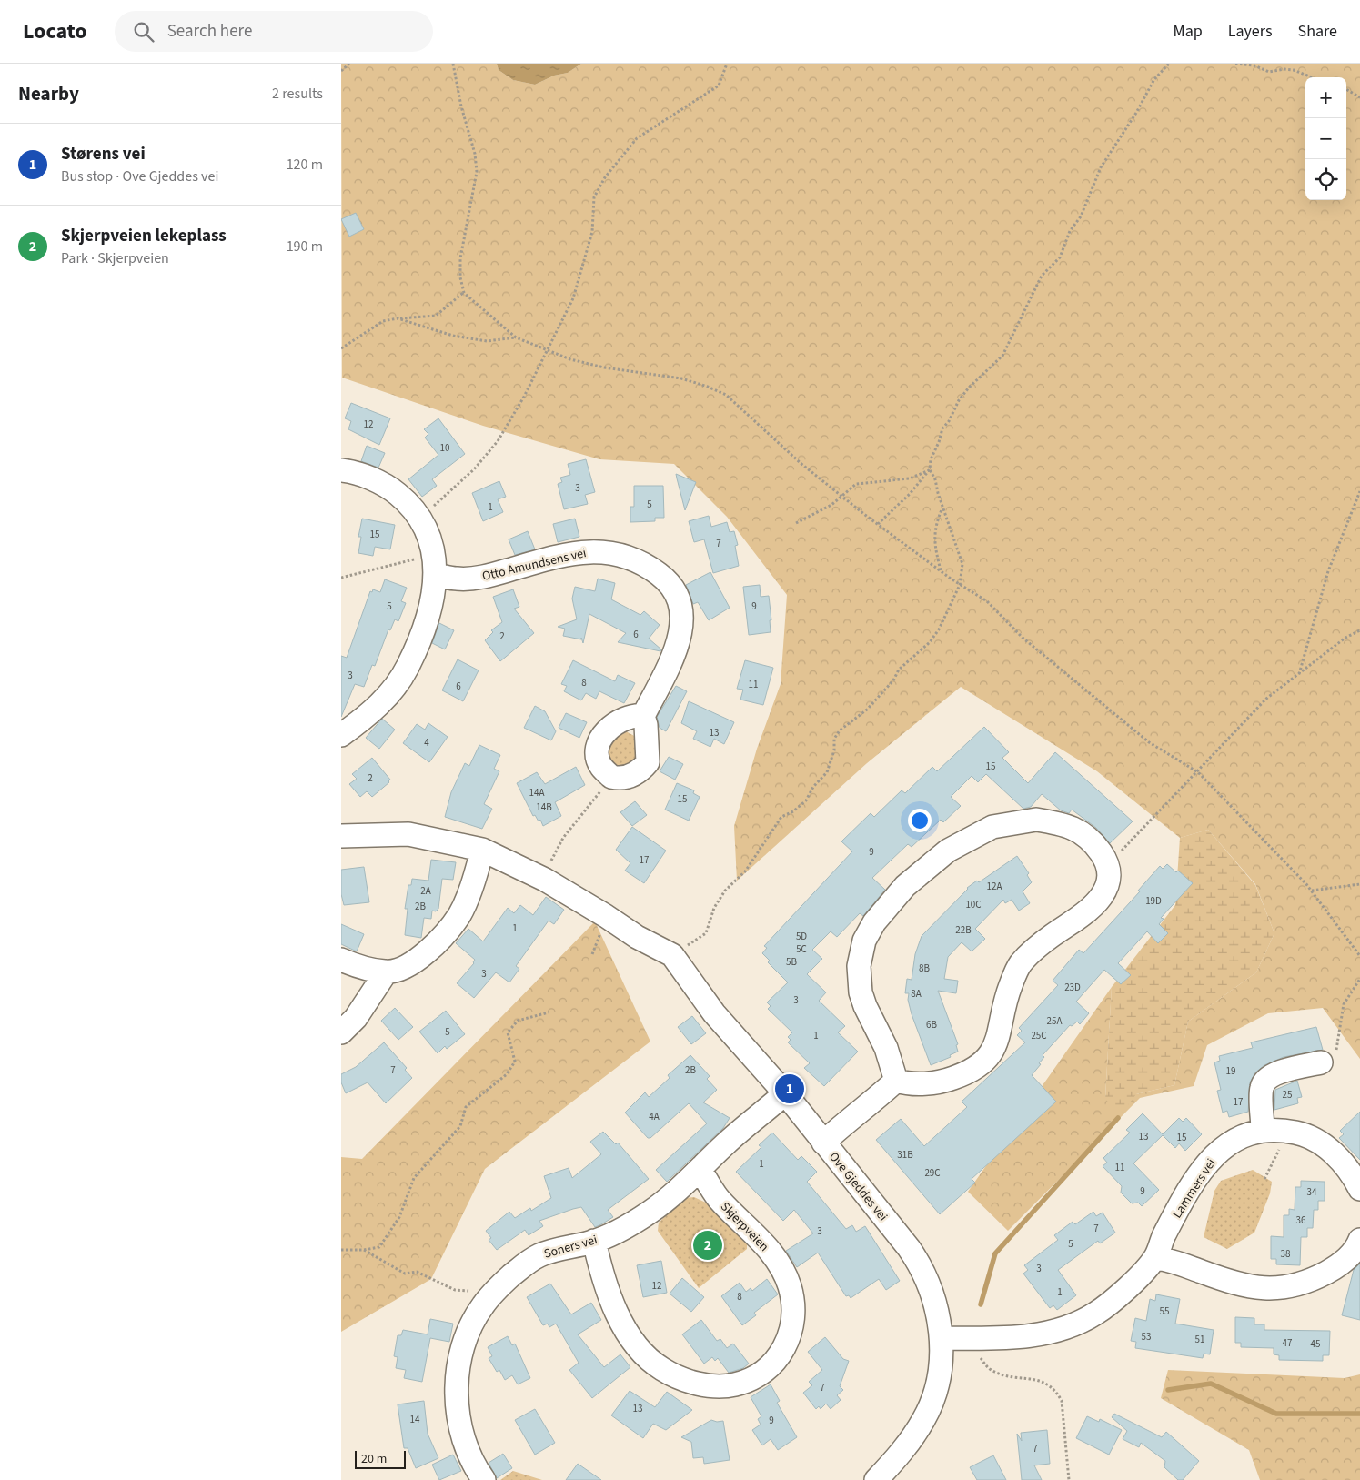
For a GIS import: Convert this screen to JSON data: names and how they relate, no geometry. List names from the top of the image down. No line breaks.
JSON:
{"streets":{"street":["Otto Amundsens vei","Ove Gjeddes vei","Lammers vei","Skjerpveien","Soners vei"]},"crossings":[["Ove Gjeddes vei","Lammers vei"],["Ove Gjeddes vei","Soners vei"],["Skjerpveien","Soners vei"]],"house_numbers":["12","10","3","5","1","15","7","5","9","6","2","3","8","11","6","13","4","15","2","14A","15","14B","9","17","12A","2A","19D","10C","2B","1","22B","5D","5C","5B","8B","3","23D","8A","3","25A","6B","5","1","25C","7","2B","19","25","17","4A","13","15","31B","1","11","29C","9","34","36","7","3","5","38","3","12","1","8","55","53","51","47","45","7","13","14","9","7"],"scale_bar":"20 m","page":{"header":"Locato","search":"Search here","nav":["Map","Layers","Share"],"heading":["Nearby","2 results"],"map_buttons":["+","−"],"list":[{"mark":"1","name":"Størens vei","note":"Bus stop · Ove Gjeddes vei","value":"120 m"},{"mark":"2","name":"Skjerpveien lekeplass","note":"Park · Skjerpveien","value":"190 m"}],"pins":["1","2"],"scale":"20 m"}}
